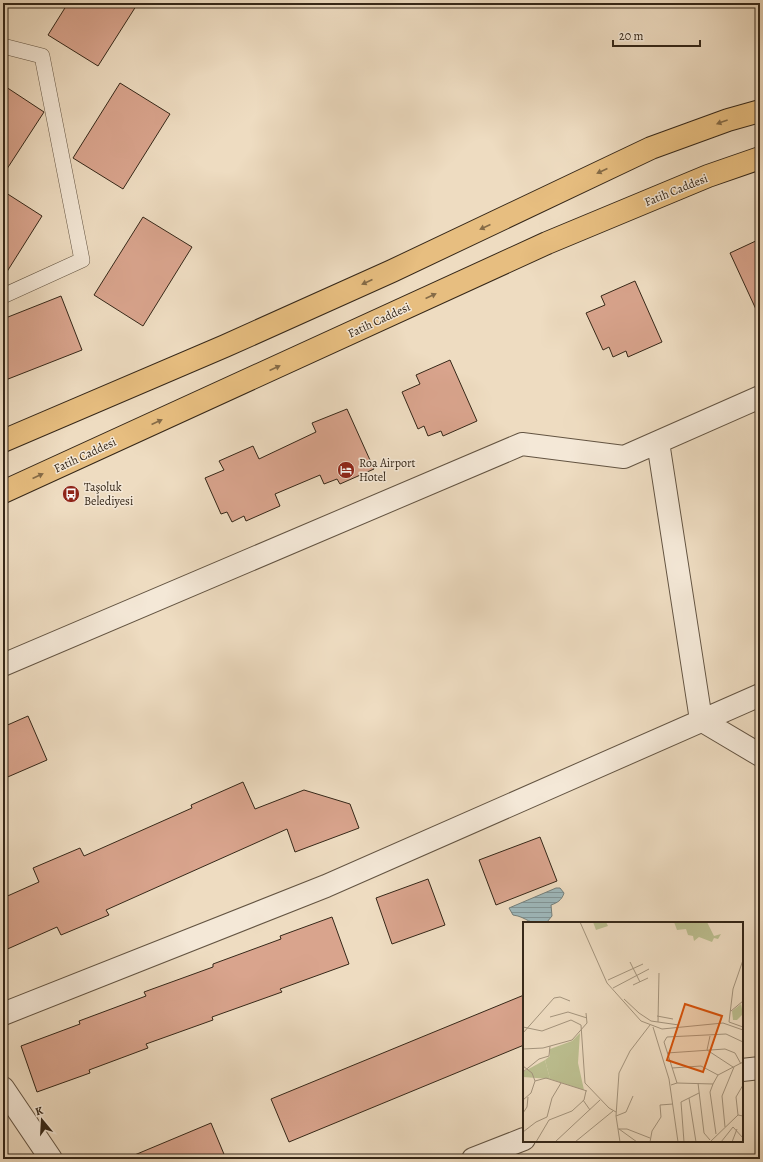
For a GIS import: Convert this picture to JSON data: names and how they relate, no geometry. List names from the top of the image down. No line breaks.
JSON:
{"streets":{"main road":["Fatih Caddesi"]},"places":{"hotel":["Roa Airport Hotel"],"bus stop":["Taşoluk Belediyesi"]},"scale_bar":"20 m","north":"top"}
